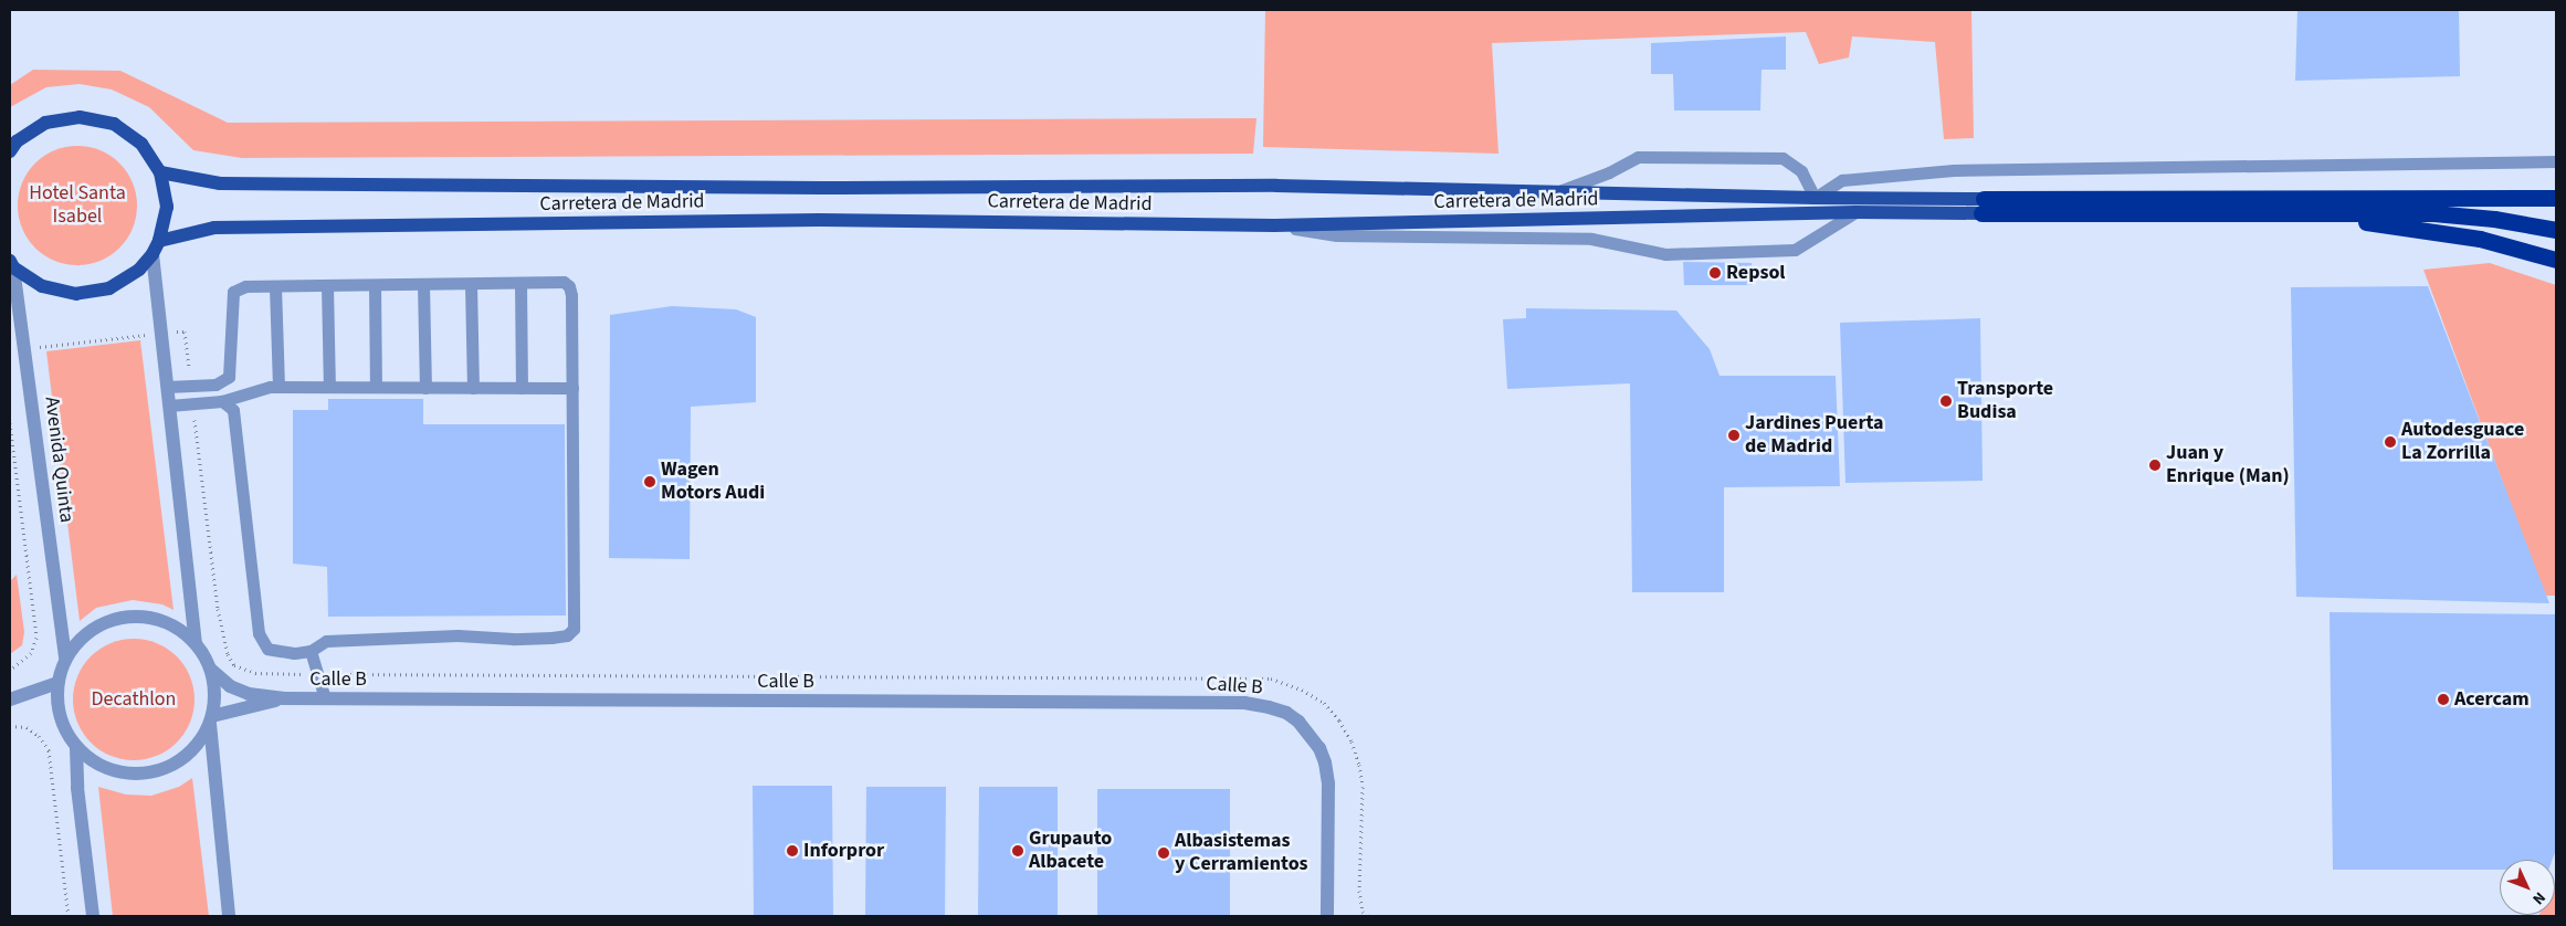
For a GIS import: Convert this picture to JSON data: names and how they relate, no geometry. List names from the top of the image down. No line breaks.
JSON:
{"streets":{"main road":["Carretera de Madrid"],"street":["Avenida Quinta","Calle B"]},"crossings":[["Avenida Quinta","Calle B"]],"parks":["Hotel Santa Isabel","Decathlon"],"places":["Repsol","Transporte Budisa","Jardines Puerta de Madrid","Autodesguace La Zorrilla","Juan y Enrique (Man)","Wagen Motors Audi","Acercam","Inforpror","Grupauto Albacete","Albasistemas y Cerramientos"],"north":"bottom right"}
